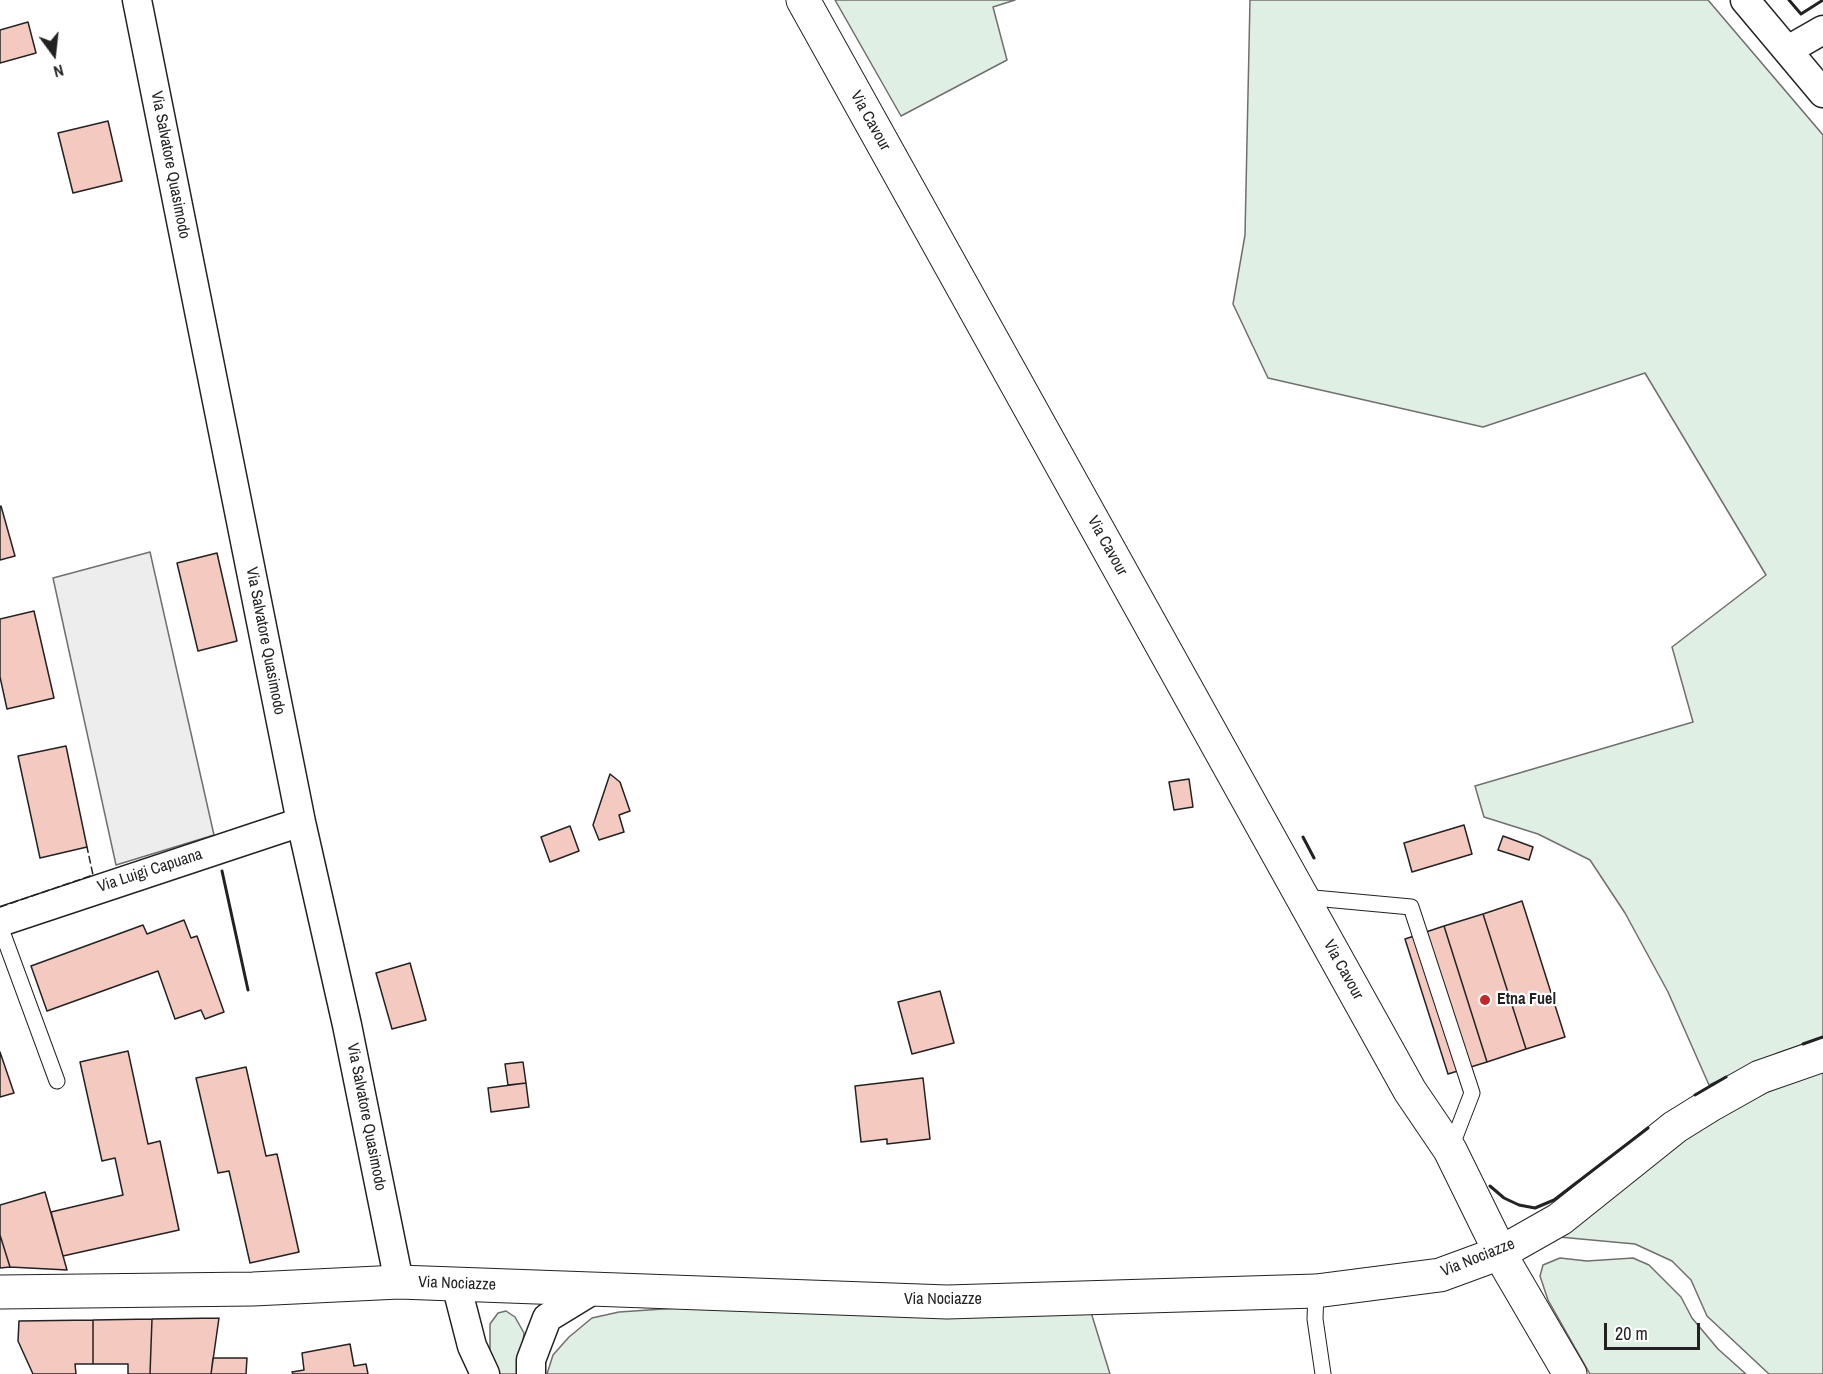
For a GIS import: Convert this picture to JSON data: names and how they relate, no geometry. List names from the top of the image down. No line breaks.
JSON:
{"streets":{"street":["Via Cavour","Via Salvatore Quasimodo","Via Luigi Capuana","Via Nociazze"]},"crossings":[["Via Salvatore Quasimodo","Via Luigi Capuana"],["Via Salvatore Quasimodo","Via Nociazze"]],"places":["Etna Fuel"],"scale_bar":"20 m","north":"bottom"}
